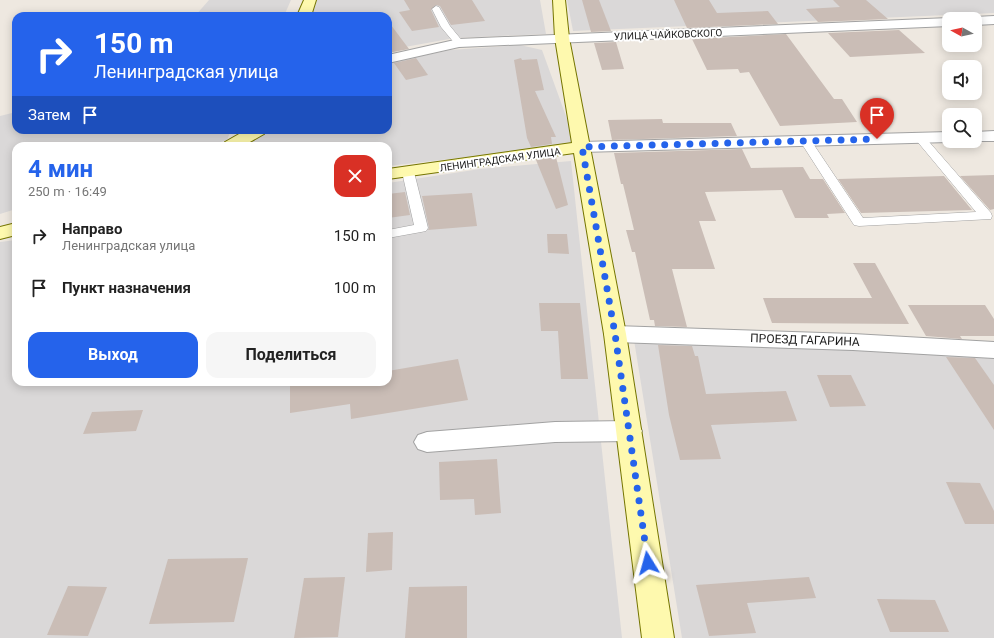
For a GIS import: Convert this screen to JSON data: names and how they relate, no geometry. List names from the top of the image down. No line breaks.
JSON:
{"streets":{"main road":["ЛЕНИНГРАДСКАЯ УЛИЦА"],"street":["УЛИЦА ЧАЙКОВСКОГО","ПРОЕЗД ГАГАРИНА"]},"north":"left","page":{"turn":["150 m","Ленинградская улица"],"then":"Затем","heading":["4 мин","250 m · 16:49"],"list":[{"name":"Направо","note":"Ленинградская улица","value":"150 m"},{"name":"Пункт назначения","value":"100 m"}],"buttons":["Выход","Поделиться"]}}
